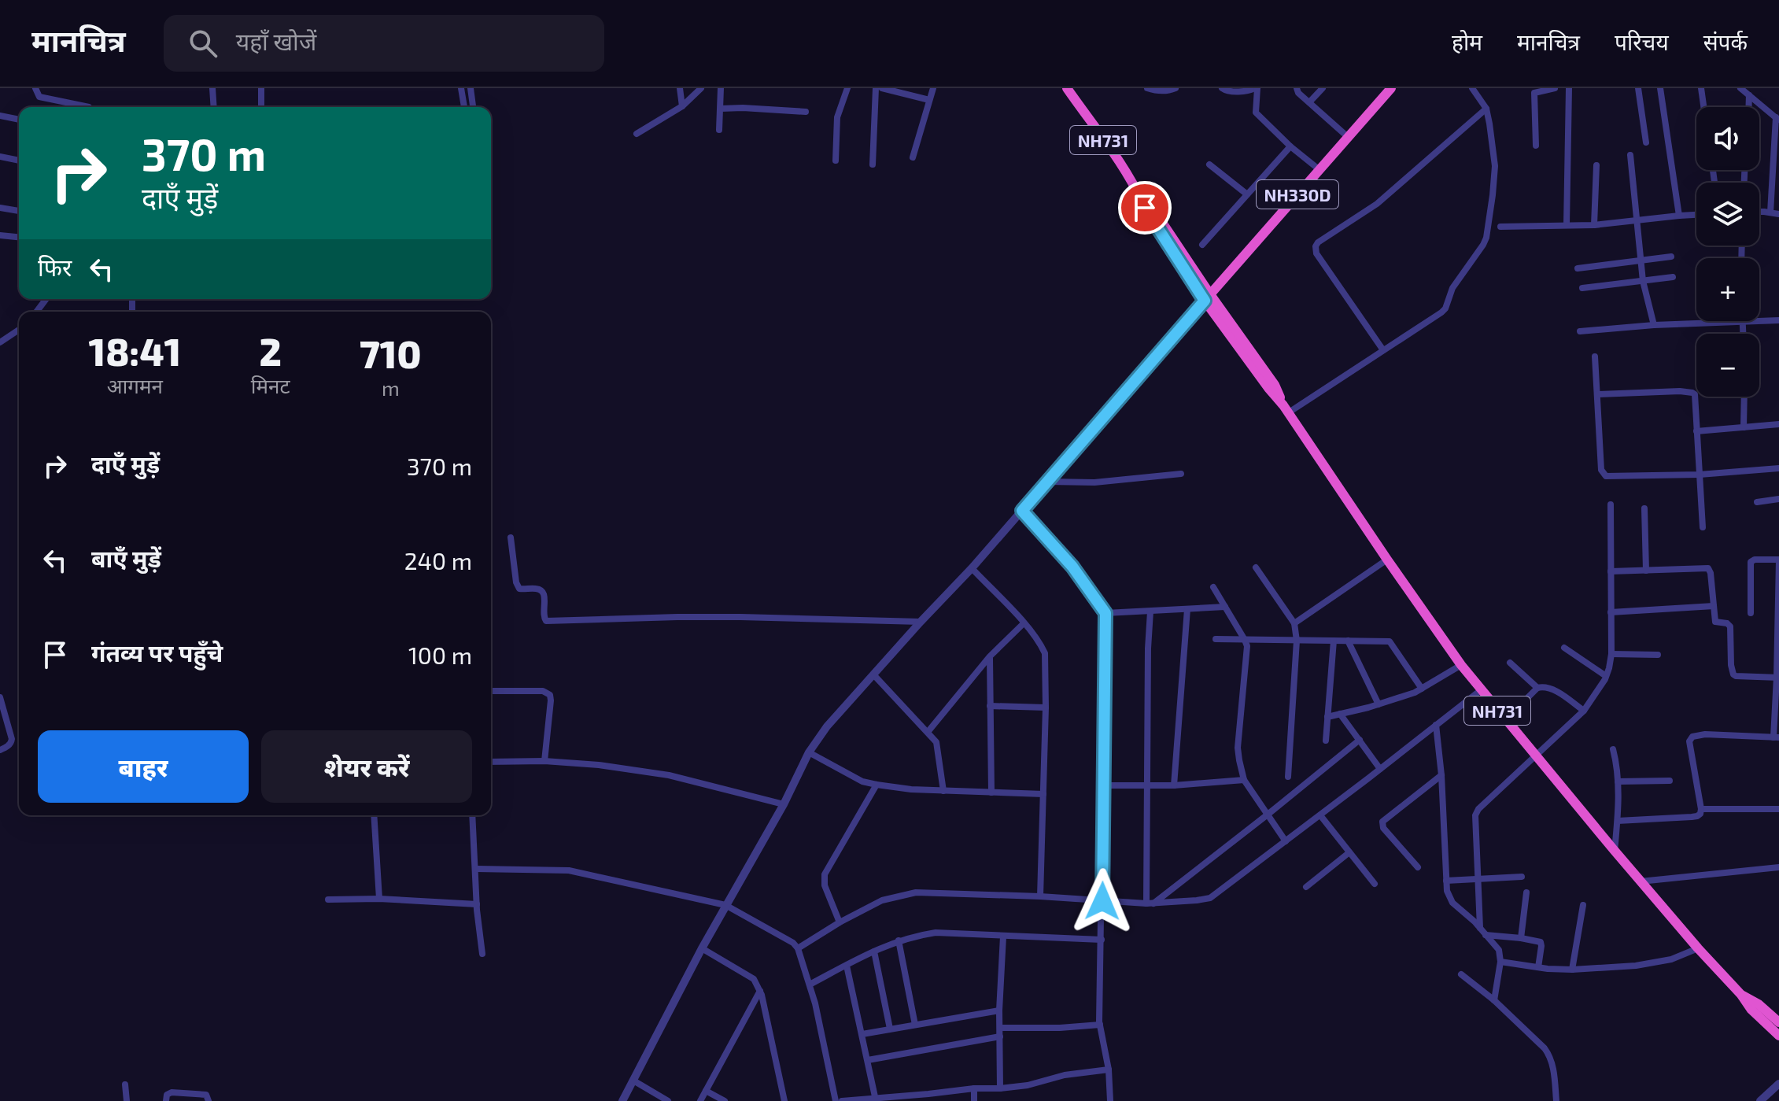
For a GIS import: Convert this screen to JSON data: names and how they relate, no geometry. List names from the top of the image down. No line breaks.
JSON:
{"streets":{"highway":["NH731","NH330D"]},"crossings":[["NH731","NH330D"]],"page":{"header":"मानचित्र","search":"यहाँ खोजें","nav":["होम","मानचित्र","परिचय","संपर्क"],"map_buttons":["+","−"],"turn":["370 m","दाएँ मुड़ें"],"then":"फिर","eta":["18:41","आगमन","2","मिनट","710","m"],"list":[{"name":"दाएँ मुड़ें","value":"370 m"},{"name":"बाएँ मुड़ें","value":"240 m"},{"name":"गंतव्य पर पहुँचे","value":"100 m"}],"buttons":["बाहर","शेयर करें"]}}
